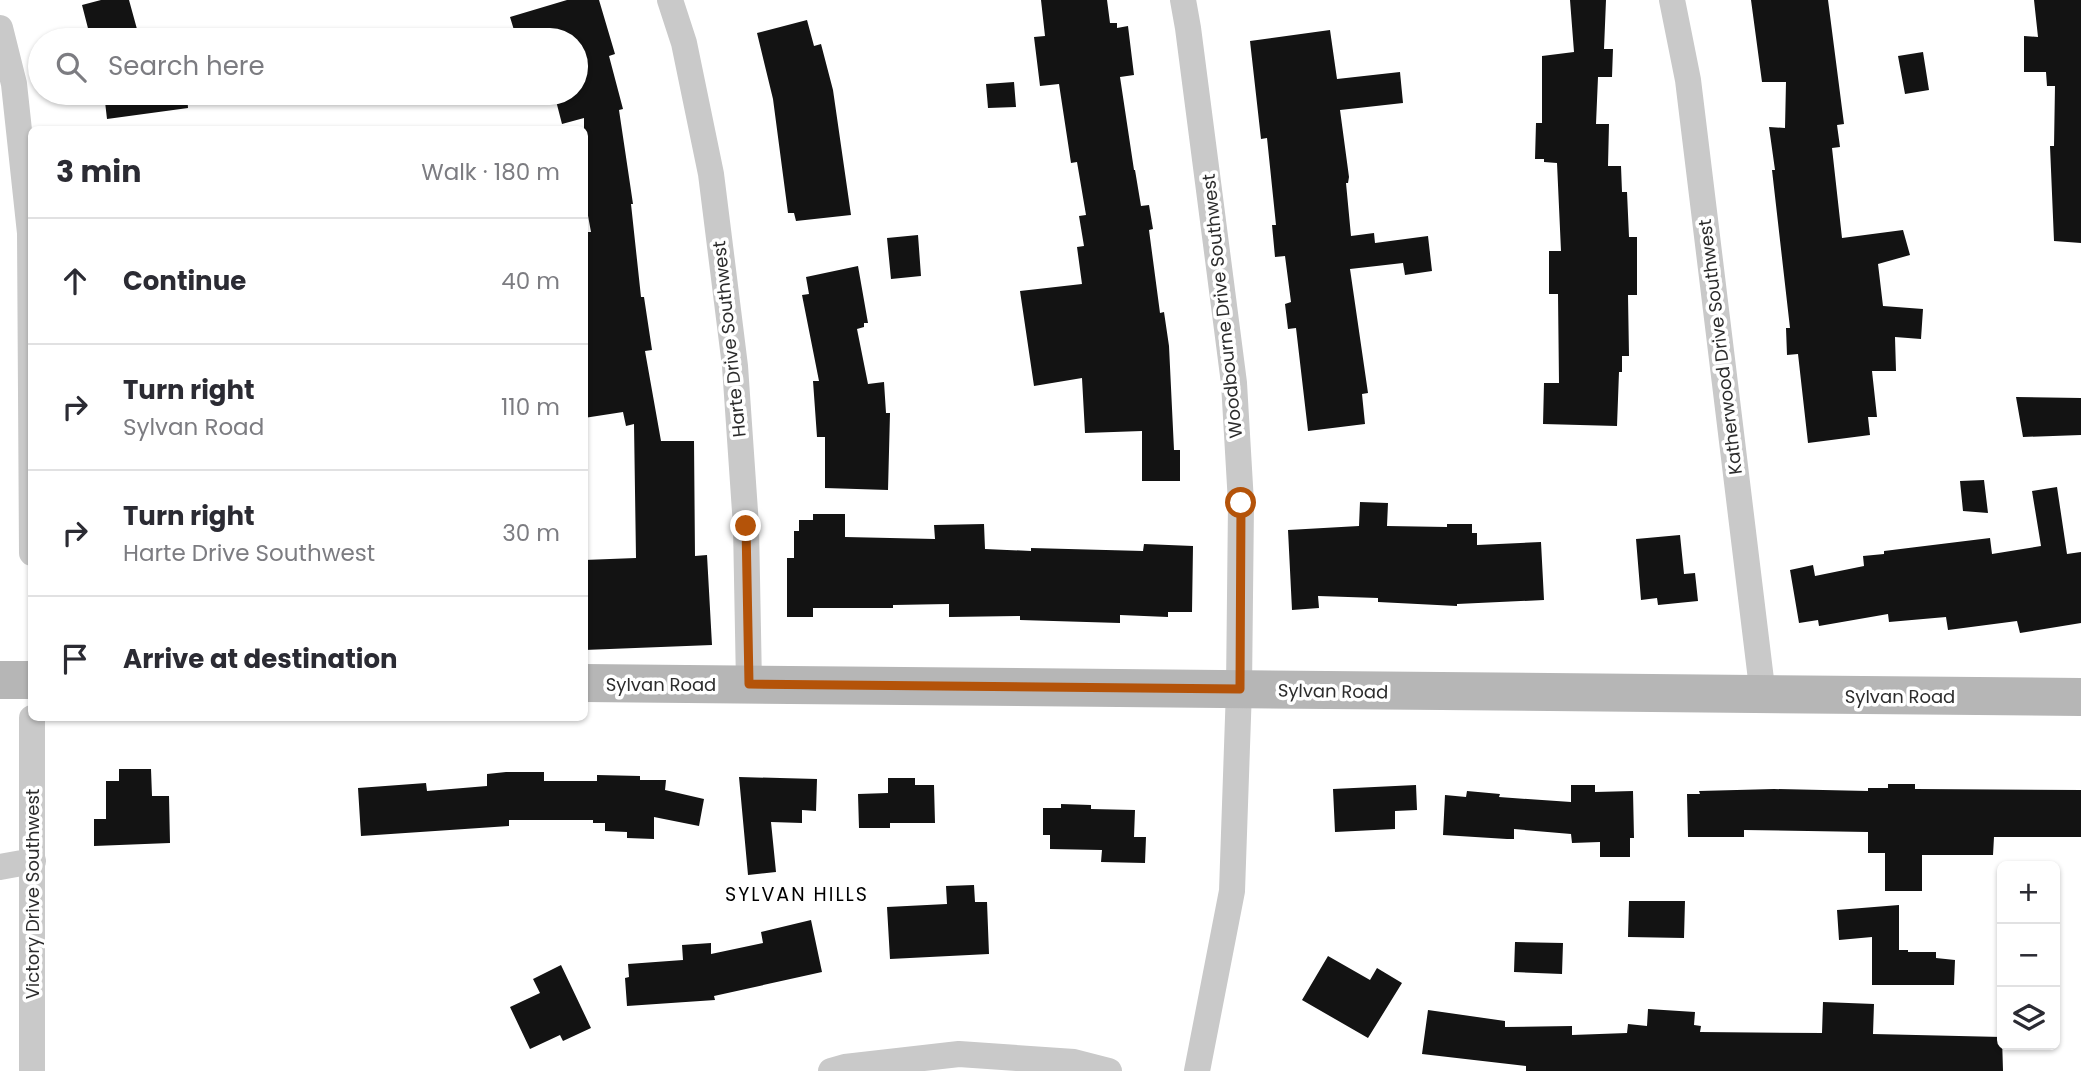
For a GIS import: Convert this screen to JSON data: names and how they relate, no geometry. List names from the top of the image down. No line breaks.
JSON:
{"streets":{"main road":["Sylvan Road"],"street":["Woodbourne Drive Southwest","Harte Drive Southwest","Katherwood Drive Southwest","Victory Drive Southwest"]},"crossings":[["Woodbourne Drive Southwest","Sylvan Road"],["Harte Drive Southwest","Sylvan Road"],["Katherwood Drive Southwest","Sylvan Road"]],"districts":["SYLVAN HILLS"],"page":{"search":"Search here","heading":["3 min","Walk · 180 m"],"list":[["Continue","40 m"],["Turn right","Sylvan Road","110 m"],["Turn right","Harte Drive Southwest","30 m"],"Arrive at destination"],"map_buttons":["+","−"]}}
